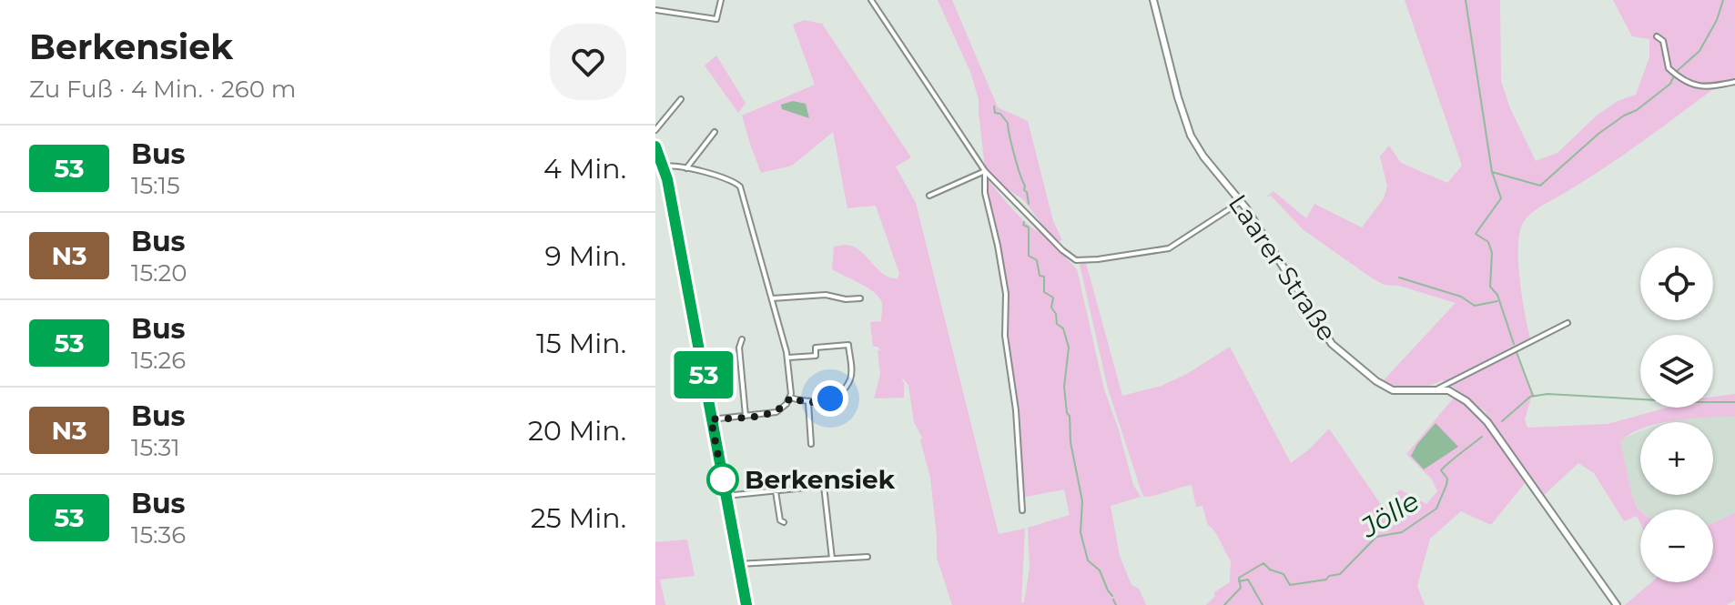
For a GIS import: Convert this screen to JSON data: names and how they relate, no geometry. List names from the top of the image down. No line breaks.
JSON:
{"streets":{"street":["Laarer Straße"]},"water":["Jölle"],"places":["Berkensiek"],"lines":["bus line 53"],"page":{"heading":["Berkensiek","Zu Fuß · 4 Min. · 260 m"],"on_map":"53","list":[{"mark":"53","name":"Bus","note":"15:15","value":"4 Min."},{"mark":"N3","name":"Bus","note":"15:20","value":"9 Min."},{"mark":"53","name":"Bus","note":"15:26","value":"15 Min."},{"mark":"N3","name":"Bus","note":"15:31","value":"20 Min."},{"mark":"53","name":"Bus","note":"15:36","value":"25 Min."}],"map_buttons":["+","−"]}}
